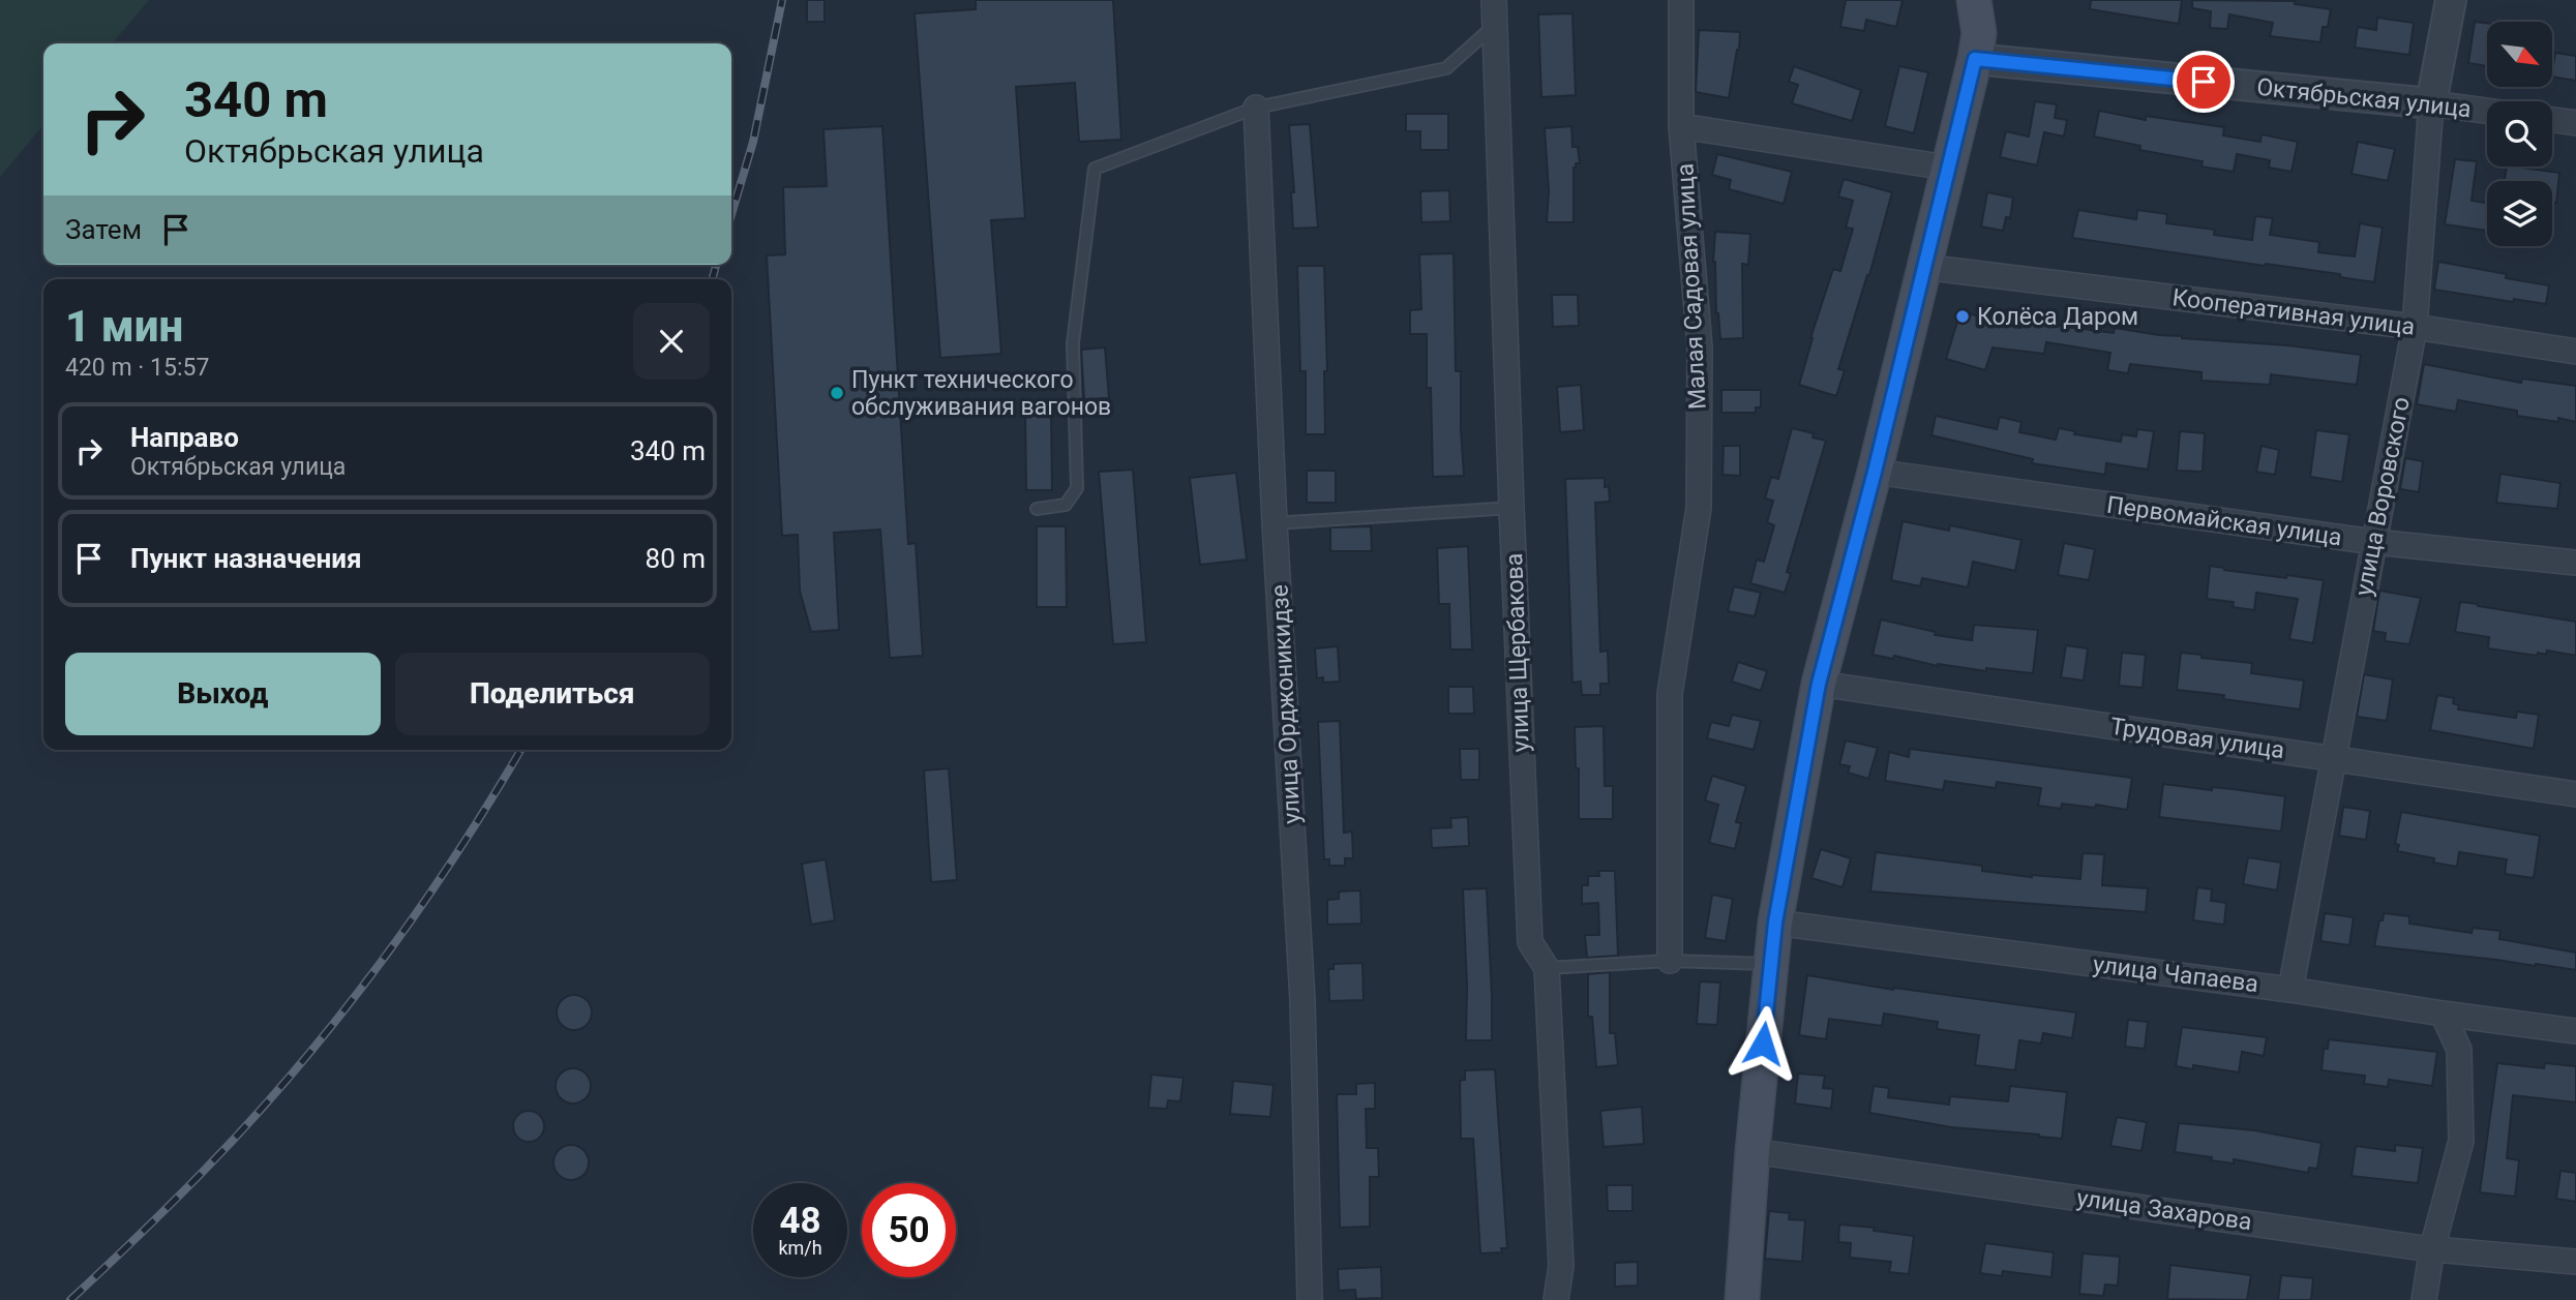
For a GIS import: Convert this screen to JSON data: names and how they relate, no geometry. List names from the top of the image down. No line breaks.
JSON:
{"streets":{"street":["Октябрьская улица","Малая Садовая улица","Кооперативная улица","улица Воровского","Первомайская улица","улица Щербакова","улица Орджоникидзе","Трудовая улица","улица Чапаева","улица Захарова"]},"crossings":[["Октябрьская улица","улица Воровского"],["Кооперативная улица","улица Воровского"],["улица Воровского","Первомайская улица"],["улица Воровского","Трудовая улица"],["улица Воровского","улица Чапаева"]],"places":["Колёса Даром","Пункт технического обслуживания вагонов"],"north":"bottom right","page":{"turn":["340 m","Октябрьская улица"],"then":"Затем","heading":["1 мин","420 m · 15:57"],"list":[{"name":"Направо","note":"Октябрьская улица","value":"340 m"},{"name":"Пункт назначения","value":"80 m"}],"buttons":["Выход","Поделиться"],"speed":"48 km/h","limit":"50"}}
